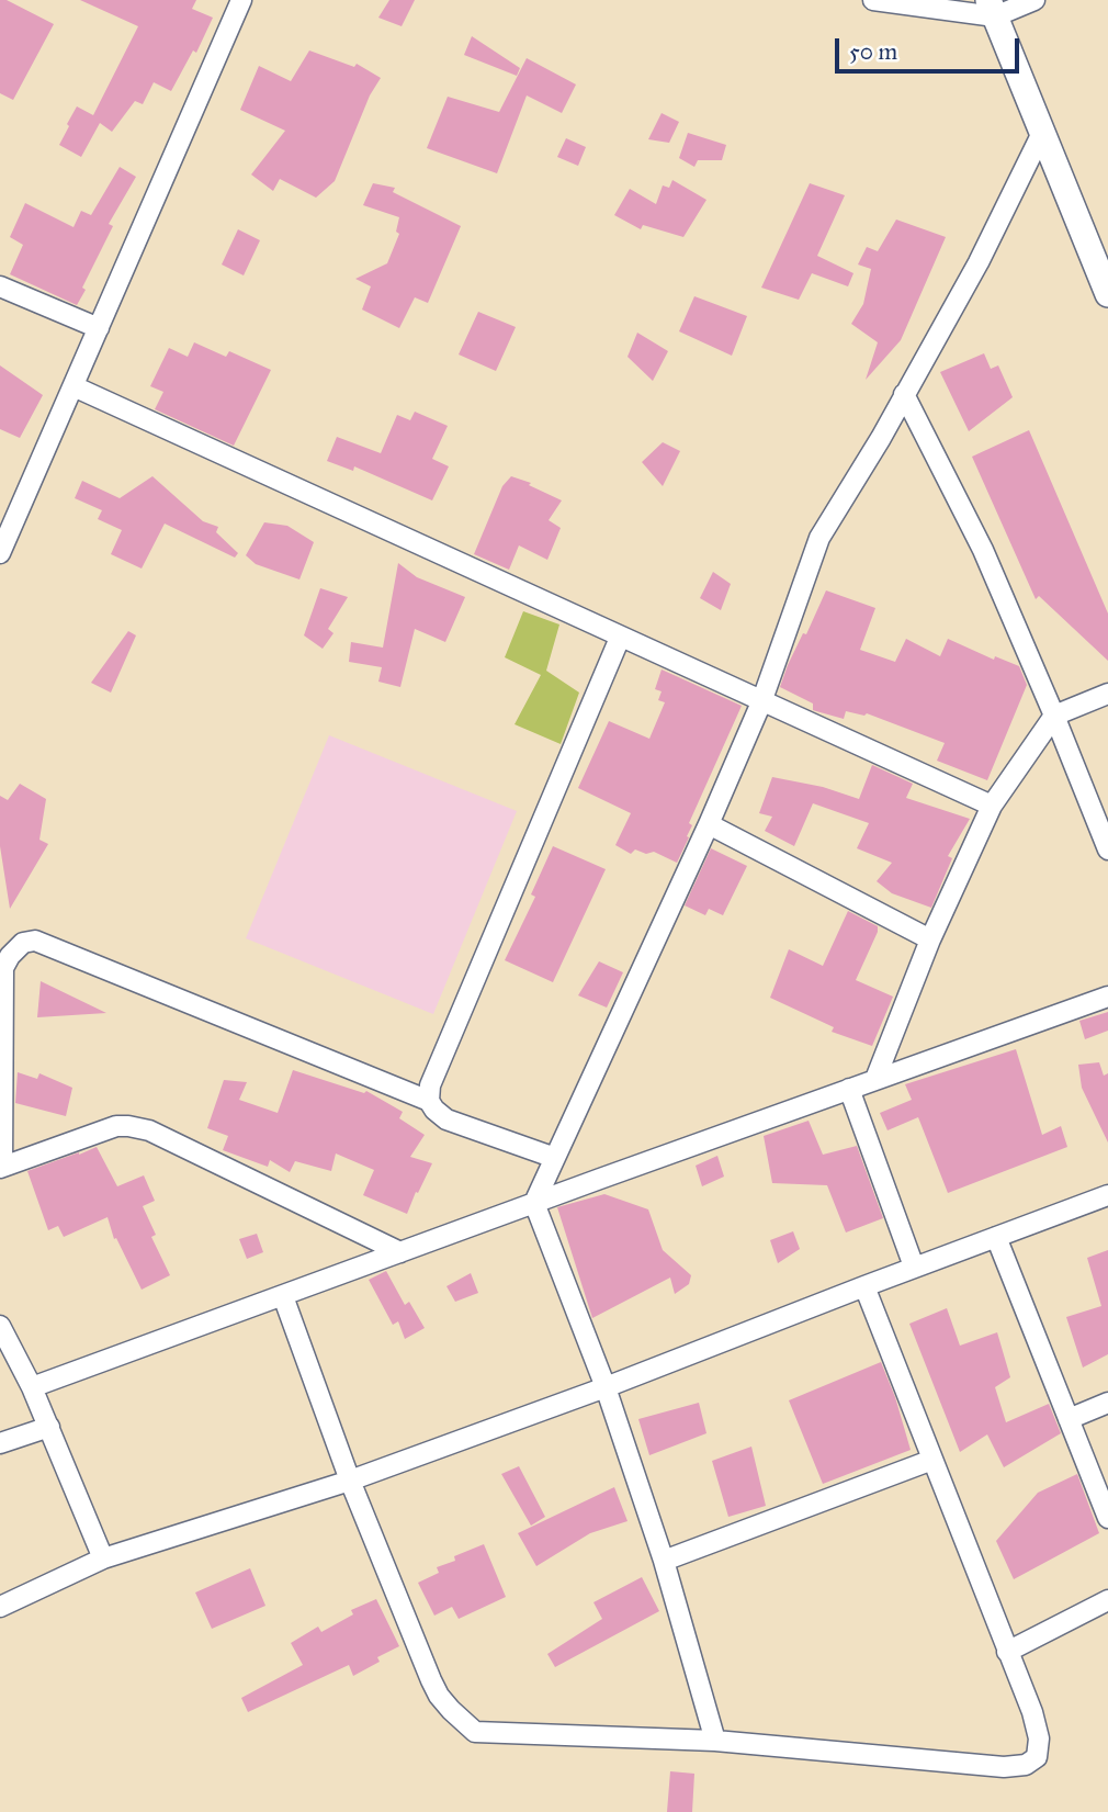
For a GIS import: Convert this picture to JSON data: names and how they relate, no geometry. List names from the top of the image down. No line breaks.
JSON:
{"scale_bar":"50 m"}
